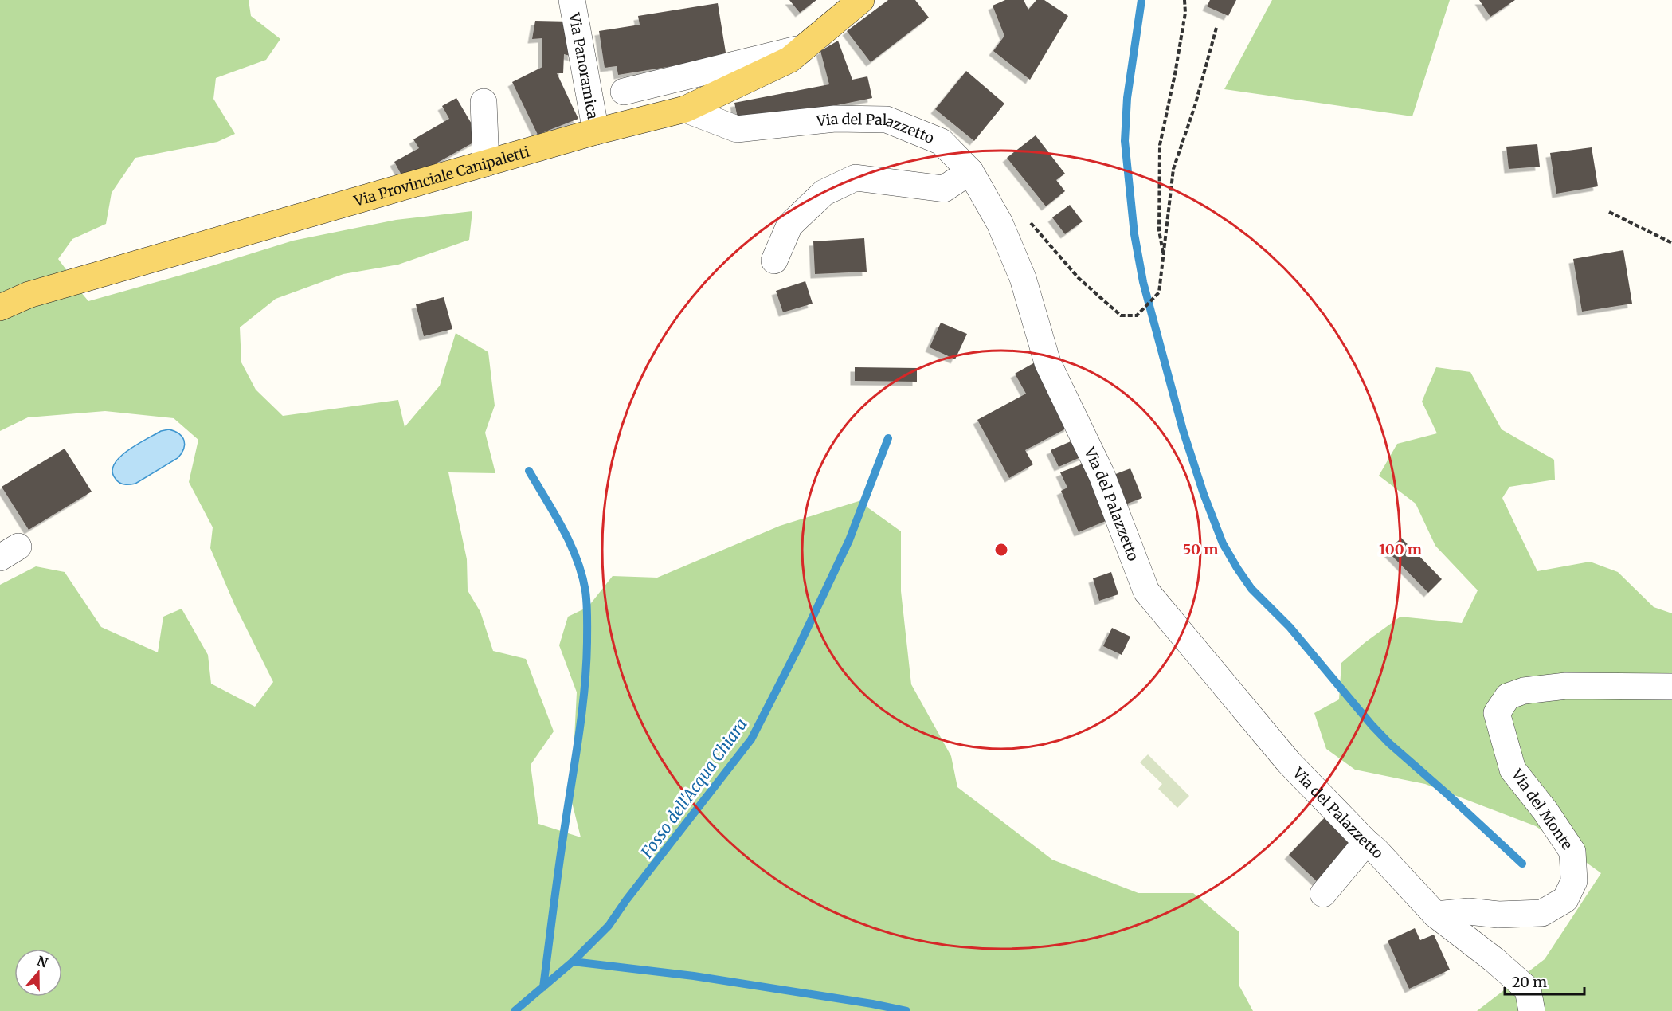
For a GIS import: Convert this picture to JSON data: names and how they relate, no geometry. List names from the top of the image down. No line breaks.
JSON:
{"streets":{"main road":["Via Provinciale Canipaletti"],"street":["Via Panoramica","Via del Palazzetto","Via del Monte"]},"crossings":[["Via Panoramica","Via Provinciale Canipaletti"],["Via del Palazzetto","Via Provinciale Canipaletti"],["Via del Palazzetto","Via del Monte"]],"water":["Fosso dell'Acqua Chiara"],"scale_bar":"20 m","north":"top","rings":["50 m","100 m"]}
